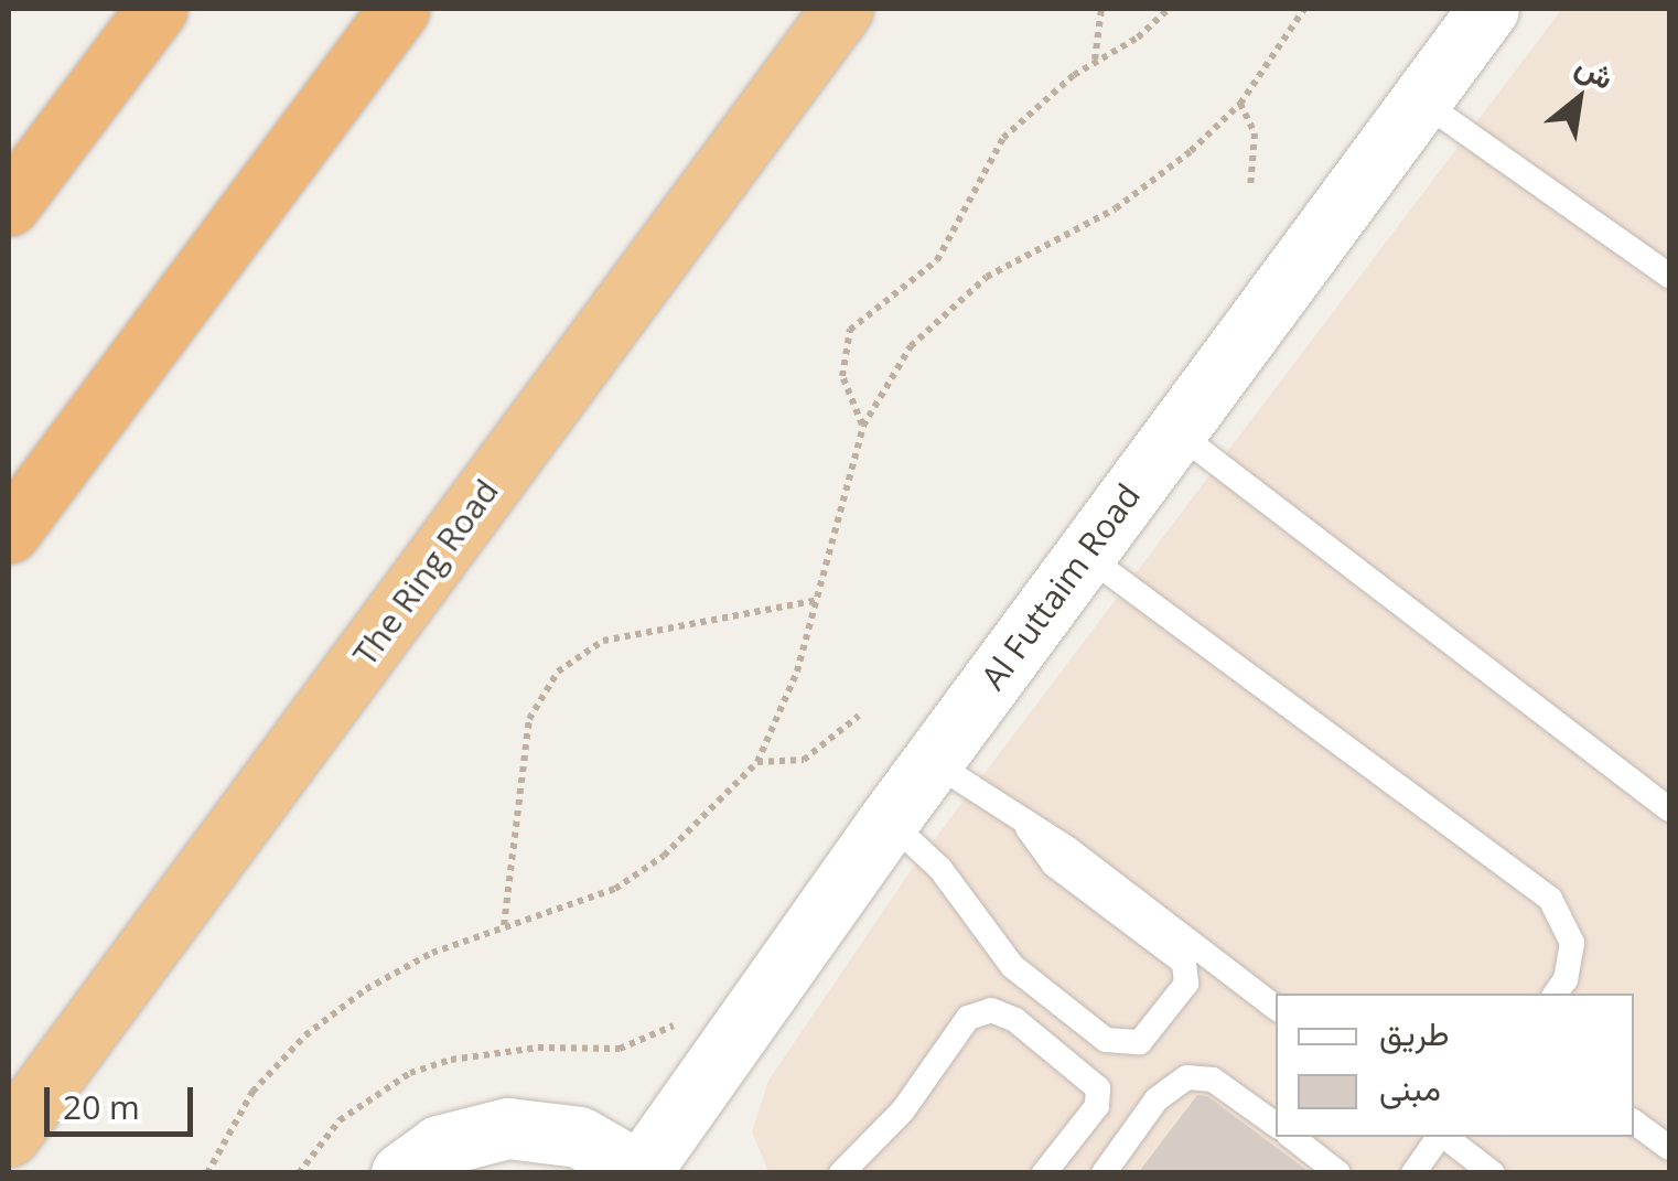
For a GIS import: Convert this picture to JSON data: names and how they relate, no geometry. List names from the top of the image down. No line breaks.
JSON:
{"streets":{"highway":["The Ring Road"],"street":["Al Futtaim Road"]},"legend":["طريق","مبنى"],"scale_bar":"20 m","north":"top right"}
